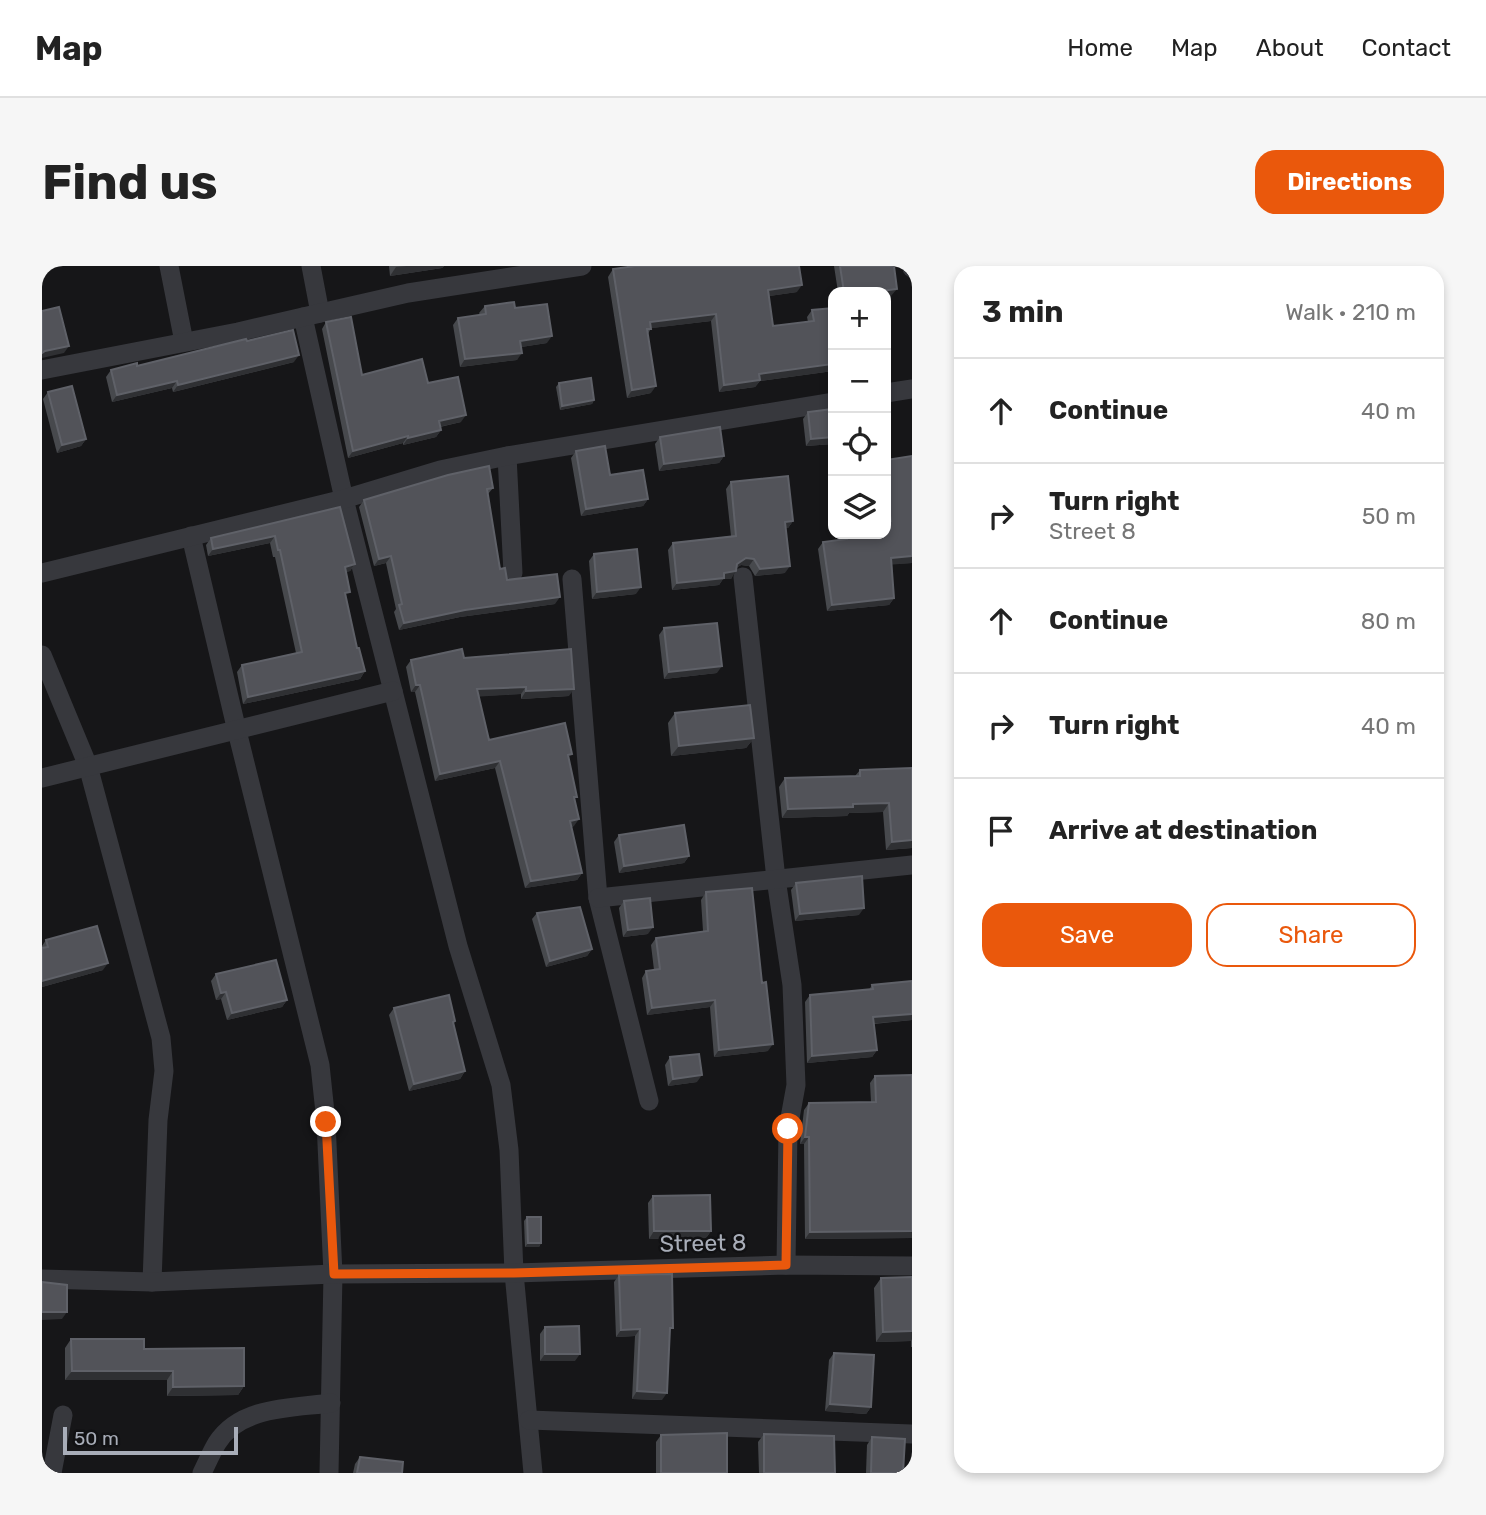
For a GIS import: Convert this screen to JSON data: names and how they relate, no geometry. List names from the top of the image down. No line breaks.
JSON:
{"streets":{"street":["Street 8"]},"scale_bar":"50 m","page":{"header":"Map","nav":["Home","Map","About","Contact"],"buttons":["Directions",["Save","Share"]],"title":"Find us","heading":["3 min","Walk · 210 m"],"map_buttons":["+","−"],"list":[["Continue","40 m"],["Turn right","Street 8","50 m"],["Continue","80 m"],["Turn right","40 m"],"Arrive at destination"],"scale":"50 m"}}
